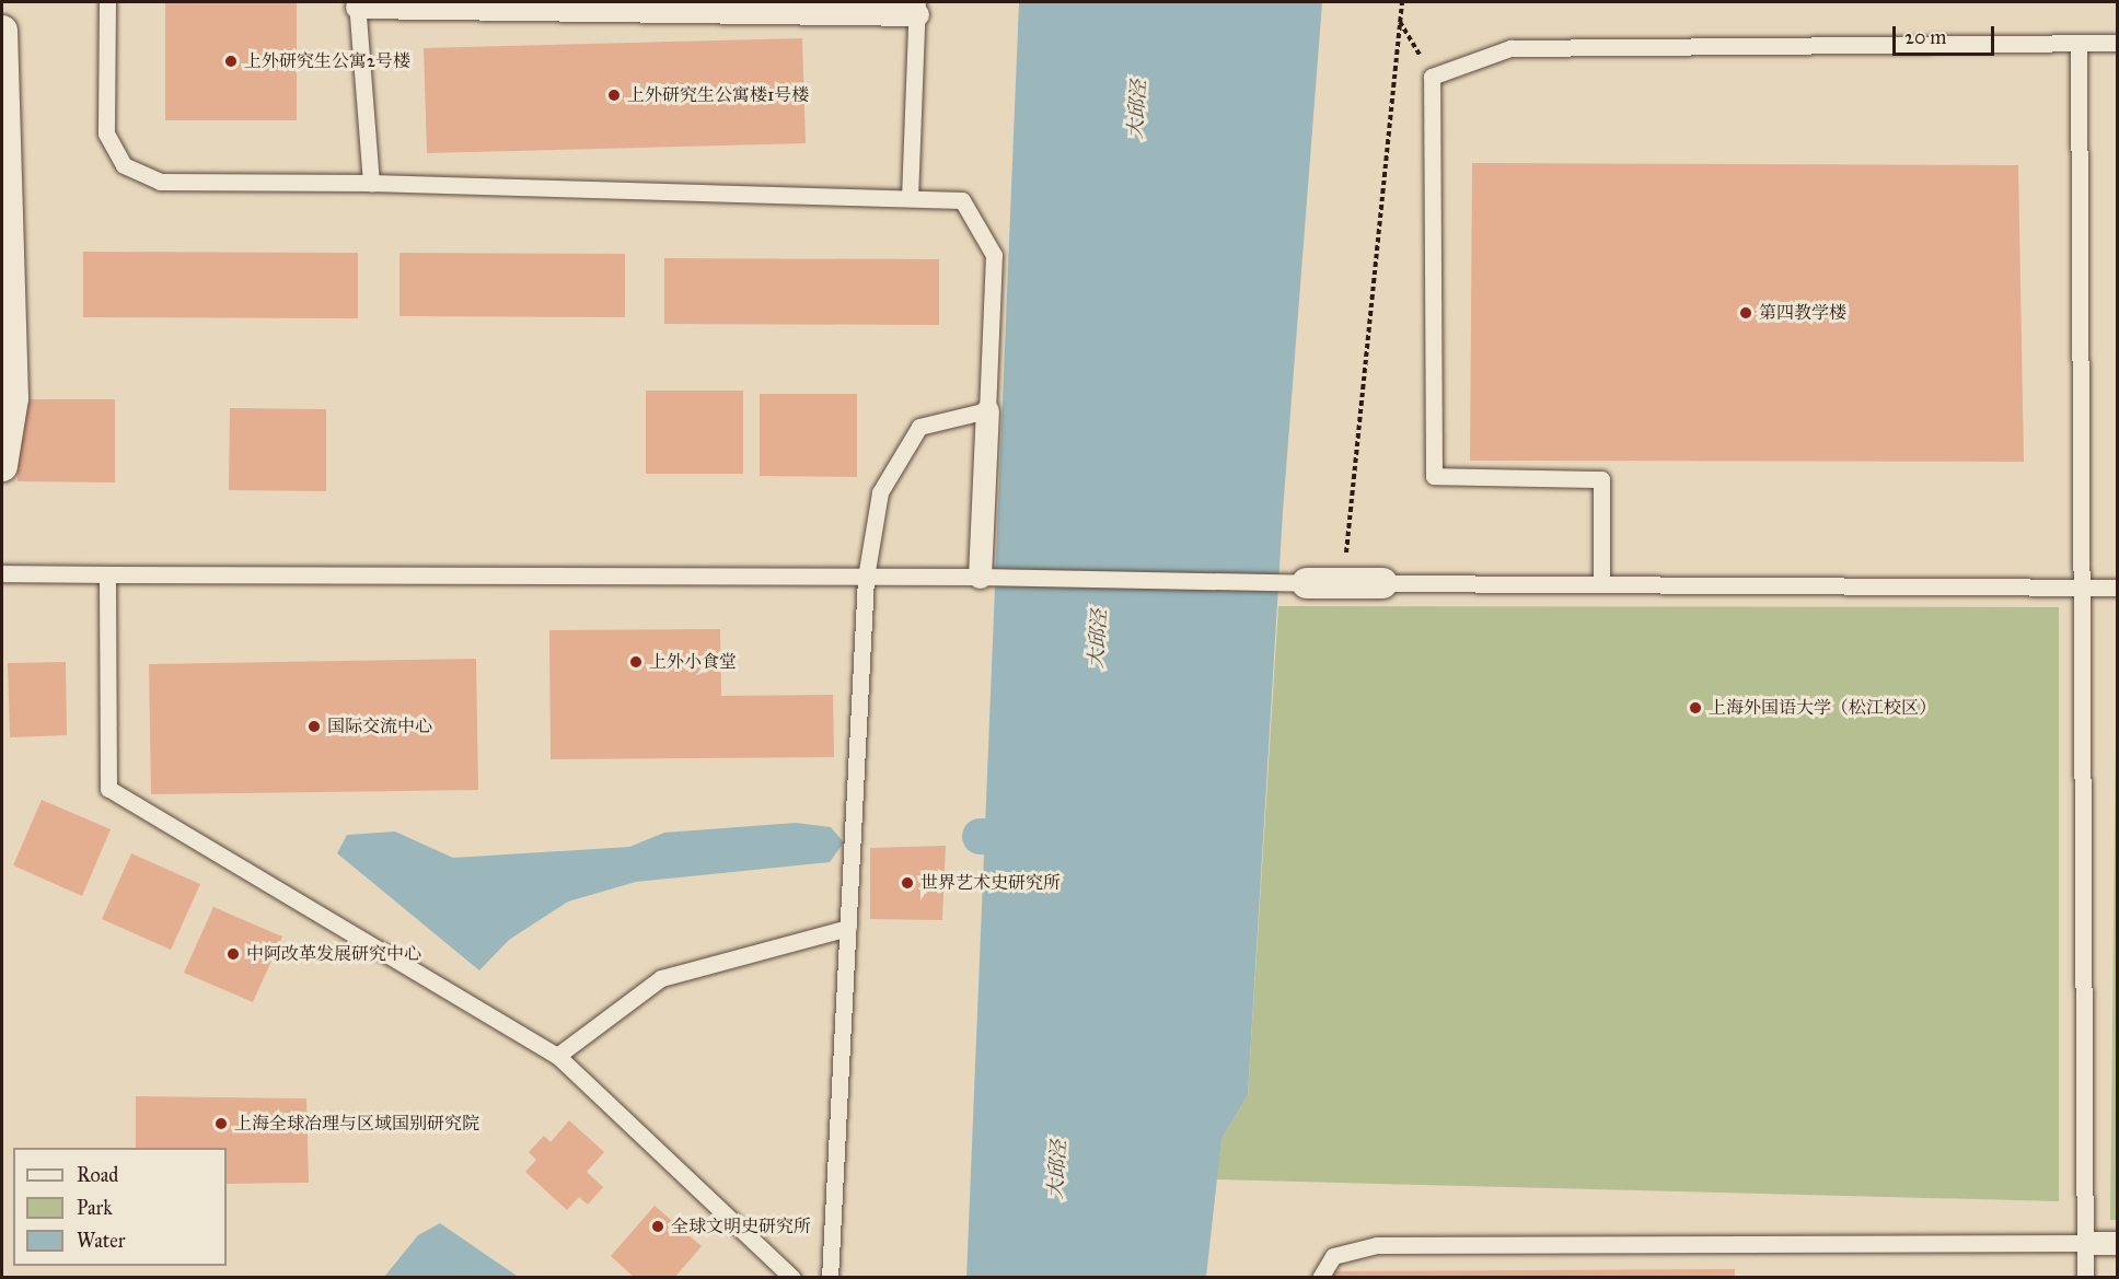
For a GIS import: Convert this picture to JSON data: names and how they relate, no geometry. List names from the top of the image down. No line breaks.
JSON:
{"water":["大邱泾"],"places":["上外研究生公寓2号楼","上外研究生公寓楼1号楼","第四教学楼","上外小食堂","上海外国语大学（松江校区）","国际交流中心","世界艺术史研究所","中阿改革发展研究中心","上海全球冶理与区域国别研究院","全球文明史研究所"],"legend":["Road","Park","Water"],"scale_bar":"20 m"}
